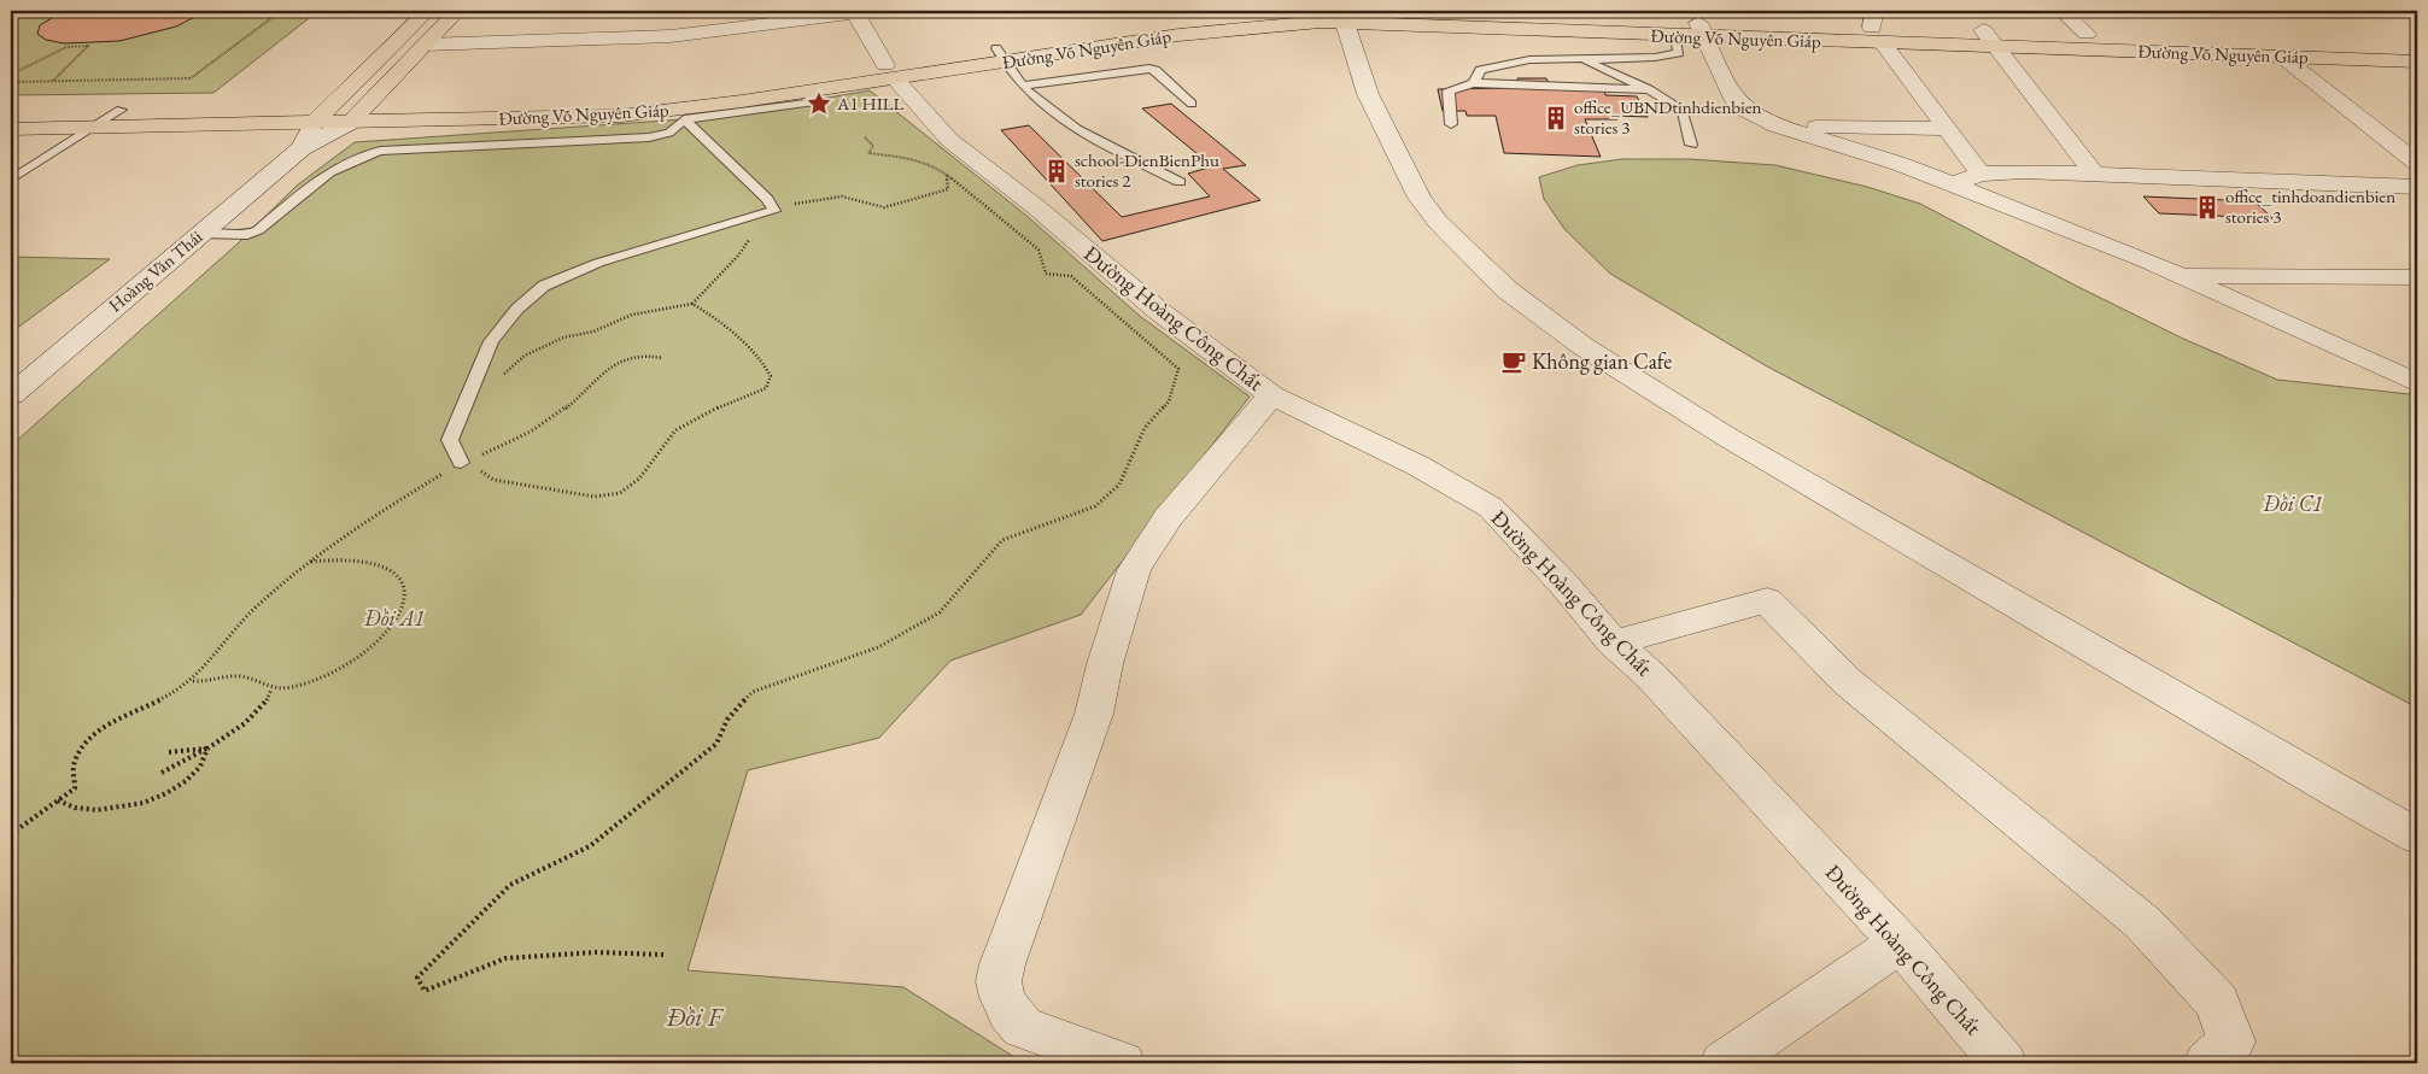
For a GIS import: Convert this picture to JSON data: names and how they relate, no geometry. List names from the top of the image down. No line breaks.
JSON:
{"streets":{"highway":["Đường Võ Nguyên Giáp"],"street":["Hoàng Văn Thái","Đường Hoàng Công Chất"]},"crossings":[["Đường Võ Nguyên Giáp","Đường Hoàng Công Chất"]],"parks":["Đồi C1","Đồi A1","Đồi F"],"places":{"place":["A1 HILL"],"building":["office_UBNDtinhdienbien stories 3","school-DienBienPhu stories 2","office_tinhdoandienbien stories 3"],"cafe":["Không gian Cafe"]}}
